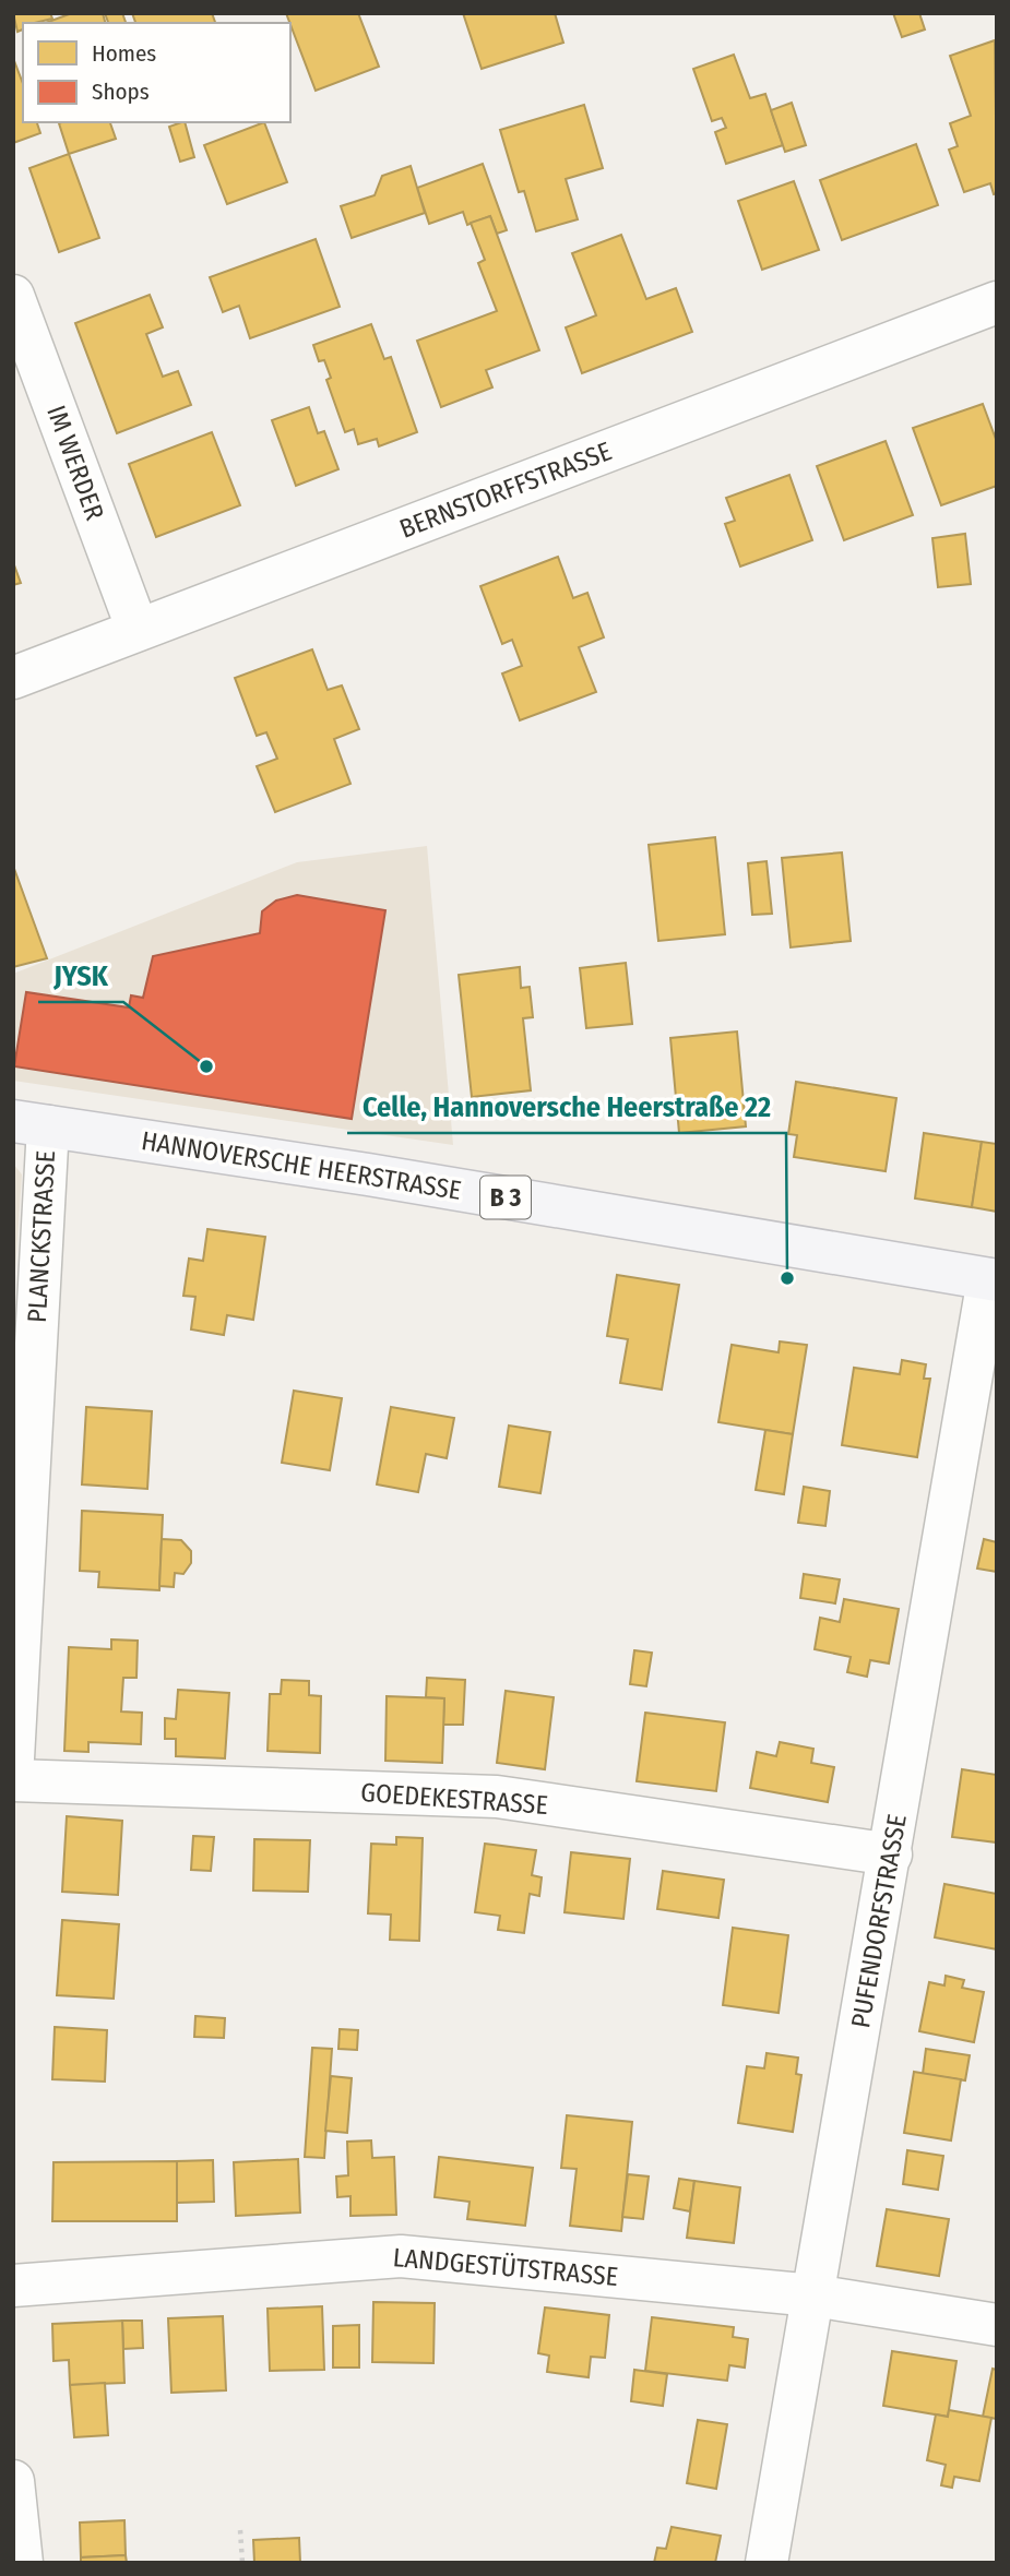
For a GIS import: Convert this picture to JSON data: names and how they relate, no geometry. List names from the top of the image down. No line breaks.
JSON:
{"streets":{"main road":["HANNOVERSCHE HEERSTRASSE","B 3"],"street":["IM WERDER","BERNSTORFFSTRASSE","PLANCKSTRASSE","GOEDEKESTRASSE","PUFENDORFSTRASSE","LANDGESTÜTSTRASSE"]},"crossings":[["IM WERDER","BERNSTORFFSTRASSE"],["HANNOVERSCHE HEERSTRASSE","PLANCKSTRASSE"],["HANNOVERSCHE HEERSTRASSE","PUFENDORFSTRASSE"],["GOEDEKESTRASSE","PUFENDORFSTRASSE"],["PUFENDORFSTRASSE","LANDGESTÜTSTRASSE"]],"places":["JYSK","Celle, Hannoversche Heerstraße 22"],"legend":["Homes","Shops"]}
